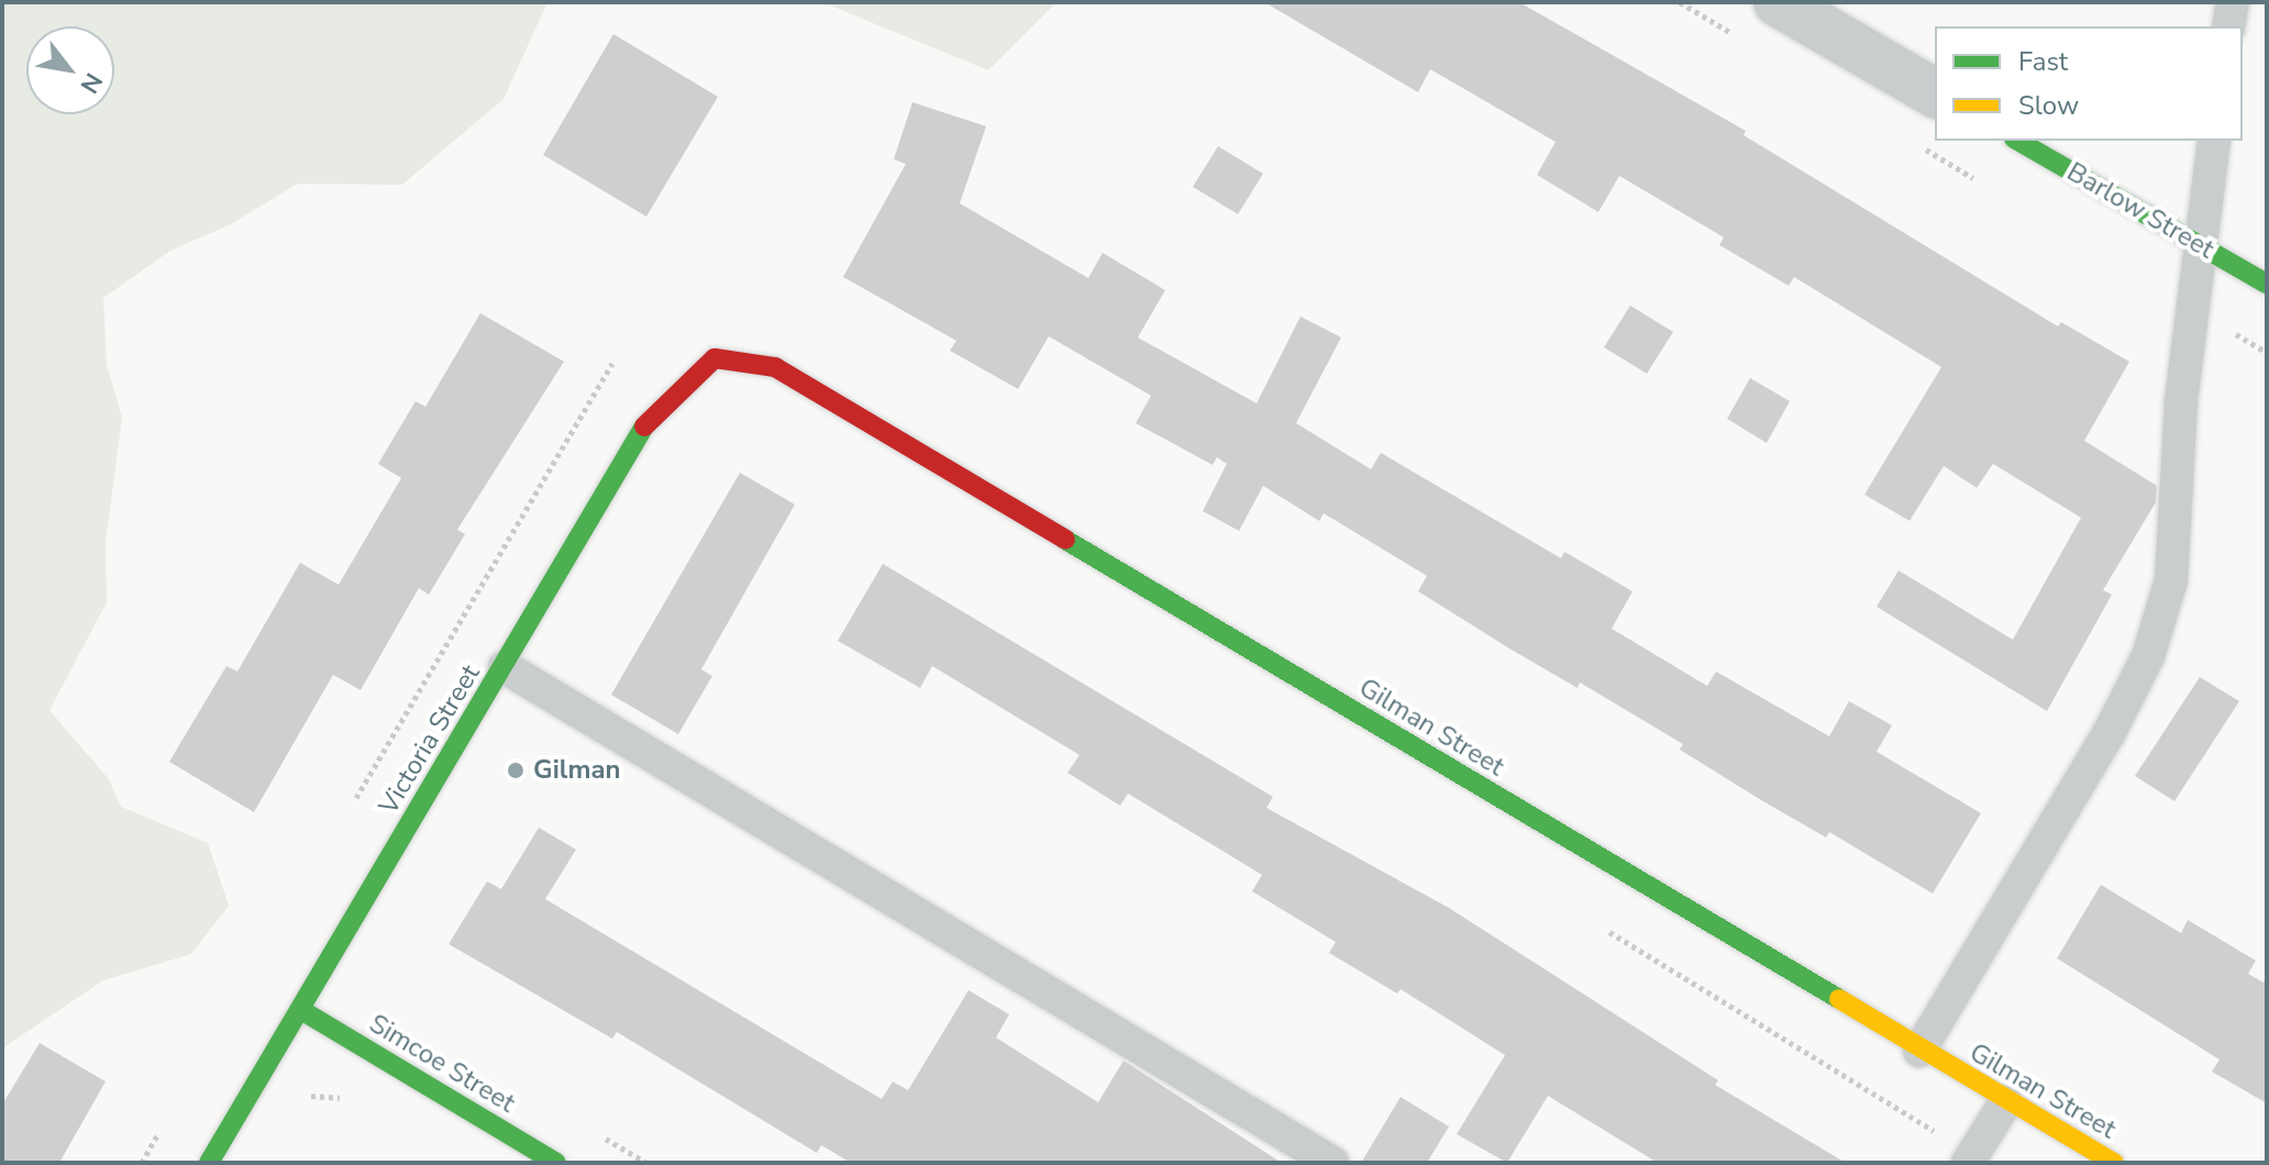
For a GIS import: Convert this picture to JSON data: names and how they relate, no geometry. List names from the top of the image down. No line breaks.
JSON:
{"streets":{"street":["Barlow Street","Gilman Street","Victoria Street","Simcoe Street"]},"crossings":[["Gilman Street","Victoria Street"],["Victoria Street","Simcoe Street"]],"places":["Gilman"],"legend":["Fast","Slow"],"north":"bottom right"}
